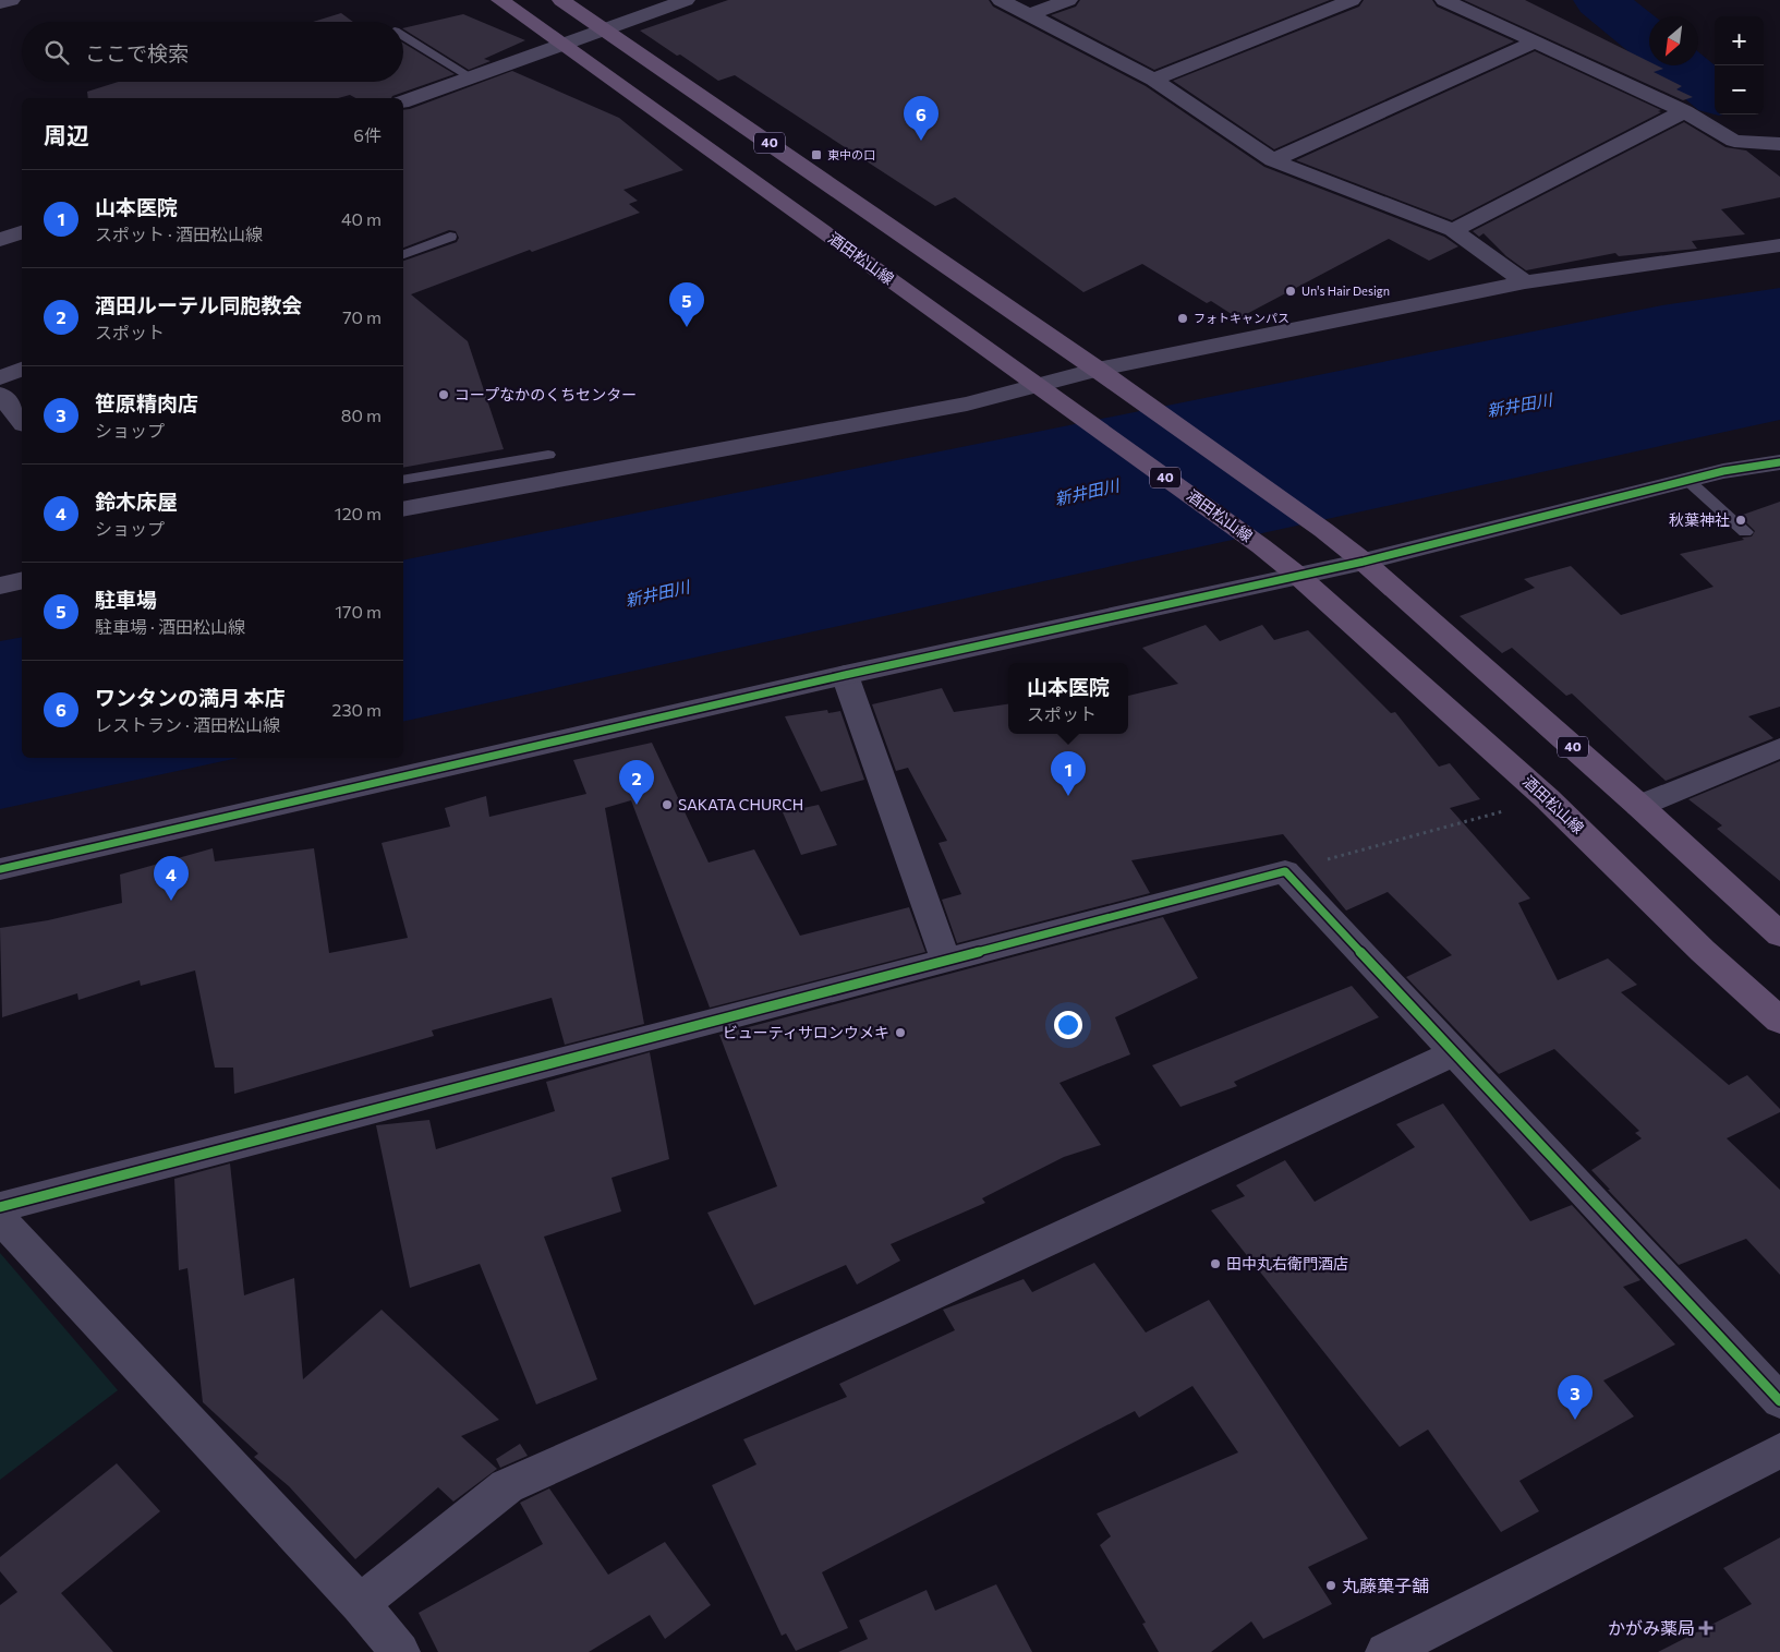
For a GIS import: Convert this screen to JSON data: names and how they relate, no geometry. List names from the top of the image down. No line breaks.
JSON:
{"streets":{"main road":["40","酒田松山線"]},"water":["新井田川"],"places":{"transit":["東中の口"],"other":["Un's Hair Design","フォトキャンパス","コープなかのくちセンター","秋葉神社","SAKATA CHURCH","ビューティサロンウメキ","田中丸右衛門酒店","丸藤菓子舗"],"health":["かがみ薬局"]},"north":"bottom left","page":{"map_buttons":["+","−"],"search":"ここで検索","pins":["6","5","1","2","4","3"],"heading":["周辺","6件"],"list":[{"mark":"1","name":"山本医院","note":"スポット · 酒田松山線","value":"40 m"},{"mark":"2","name":"酒田ルーテル同胞教会","note":"スポット","value":"70 m"},{"mark":"3","name":"笹原精肉店","note":"ショップ","value":"80 m"},{"mark":"4","name":"鈴木床屋","note":"ショップ","value":"120 m"},{"mark":"5","name":"駐車場","note":"駐車場 · 酒田松山線","value":"170 m"},{"mark":"6","name":"ワンタンの満月 本店","note":"レストラン · 酒田松山線","value":"230 m"}],"popup":["山本医院","スポット"]}}
